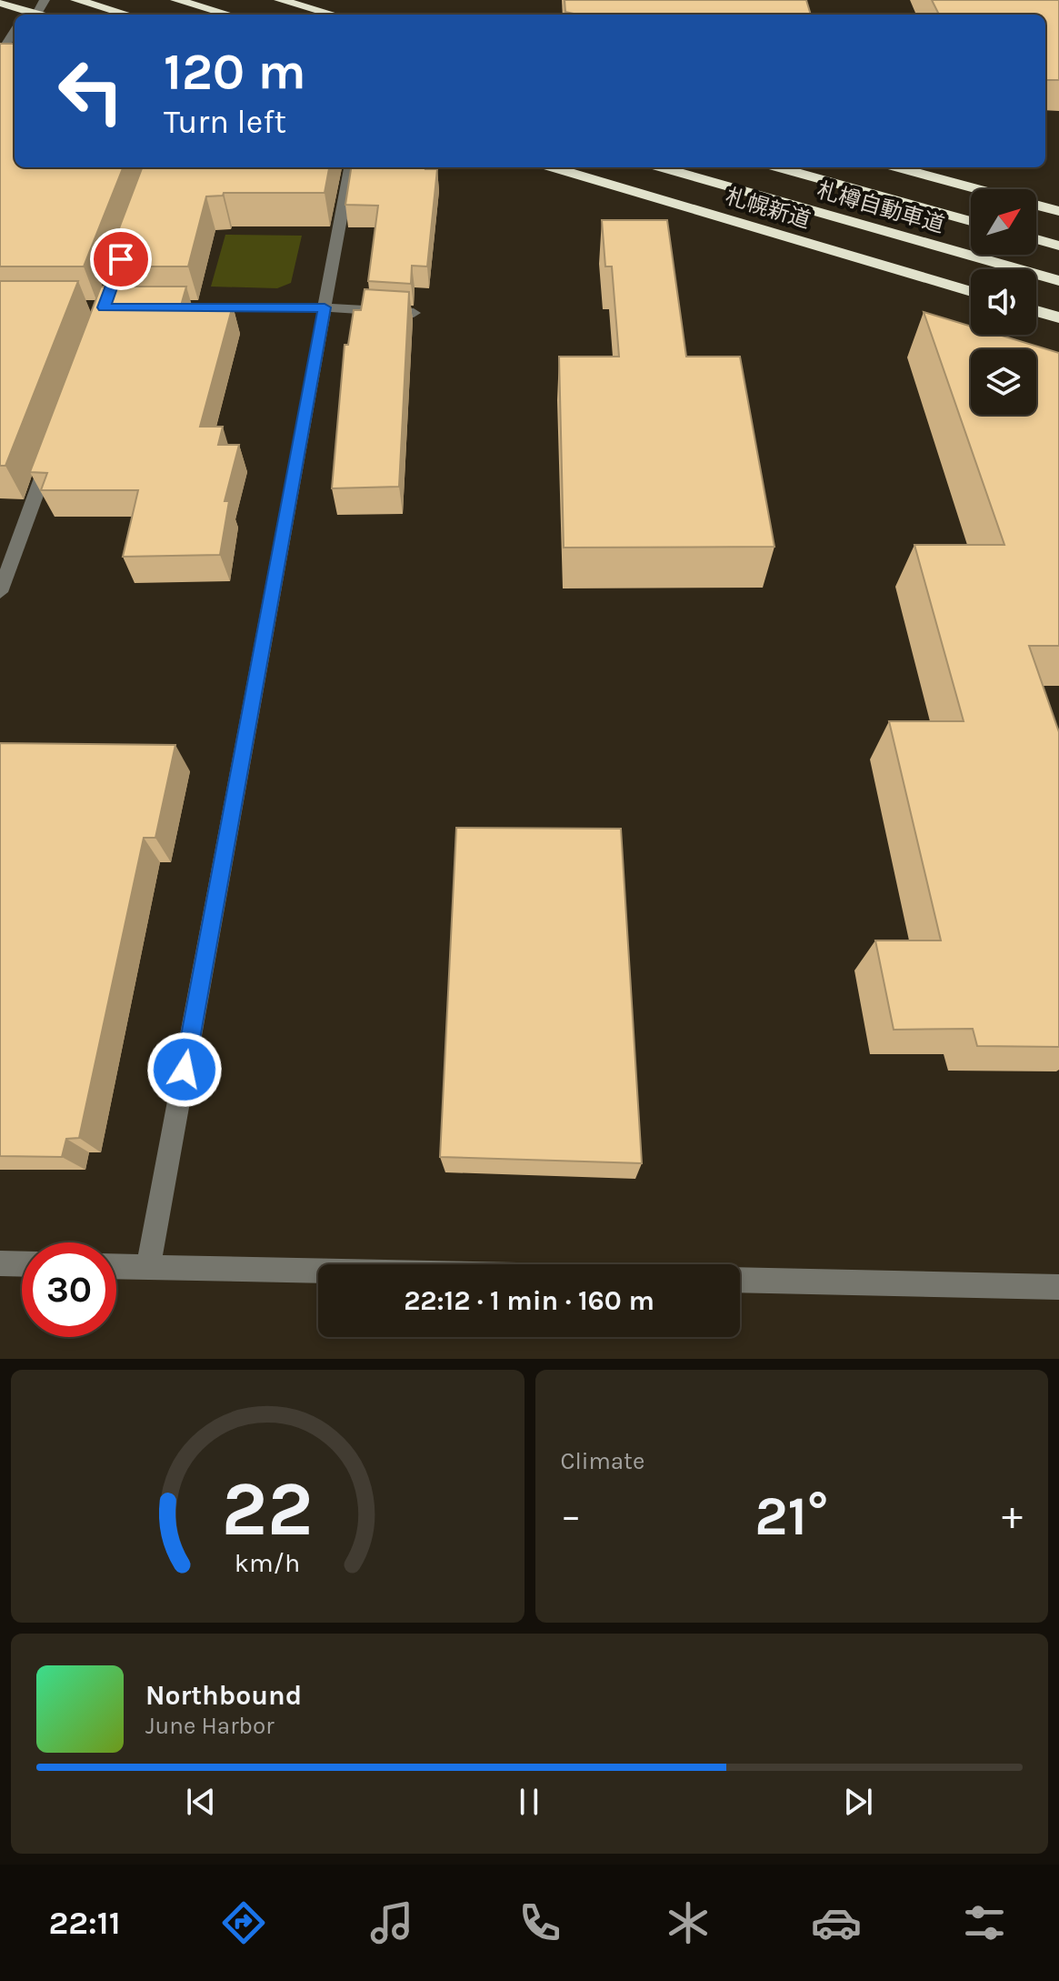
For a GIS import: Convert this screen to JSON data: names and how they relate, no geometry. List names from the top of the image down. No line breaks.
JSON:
{"streets":{"highway":["札樽自動車道","札幌新道"]},"north":"top right","page":{"turn":["120 m","Turn left"],"limit":"30","trip":"22:12 · 1 min · 160 m","tile":"Climate","heat":["−","21°","+"],"song":["Northbound","June Harbor"],"tabs":"22:11","gauge":["22","km/h"]}}
